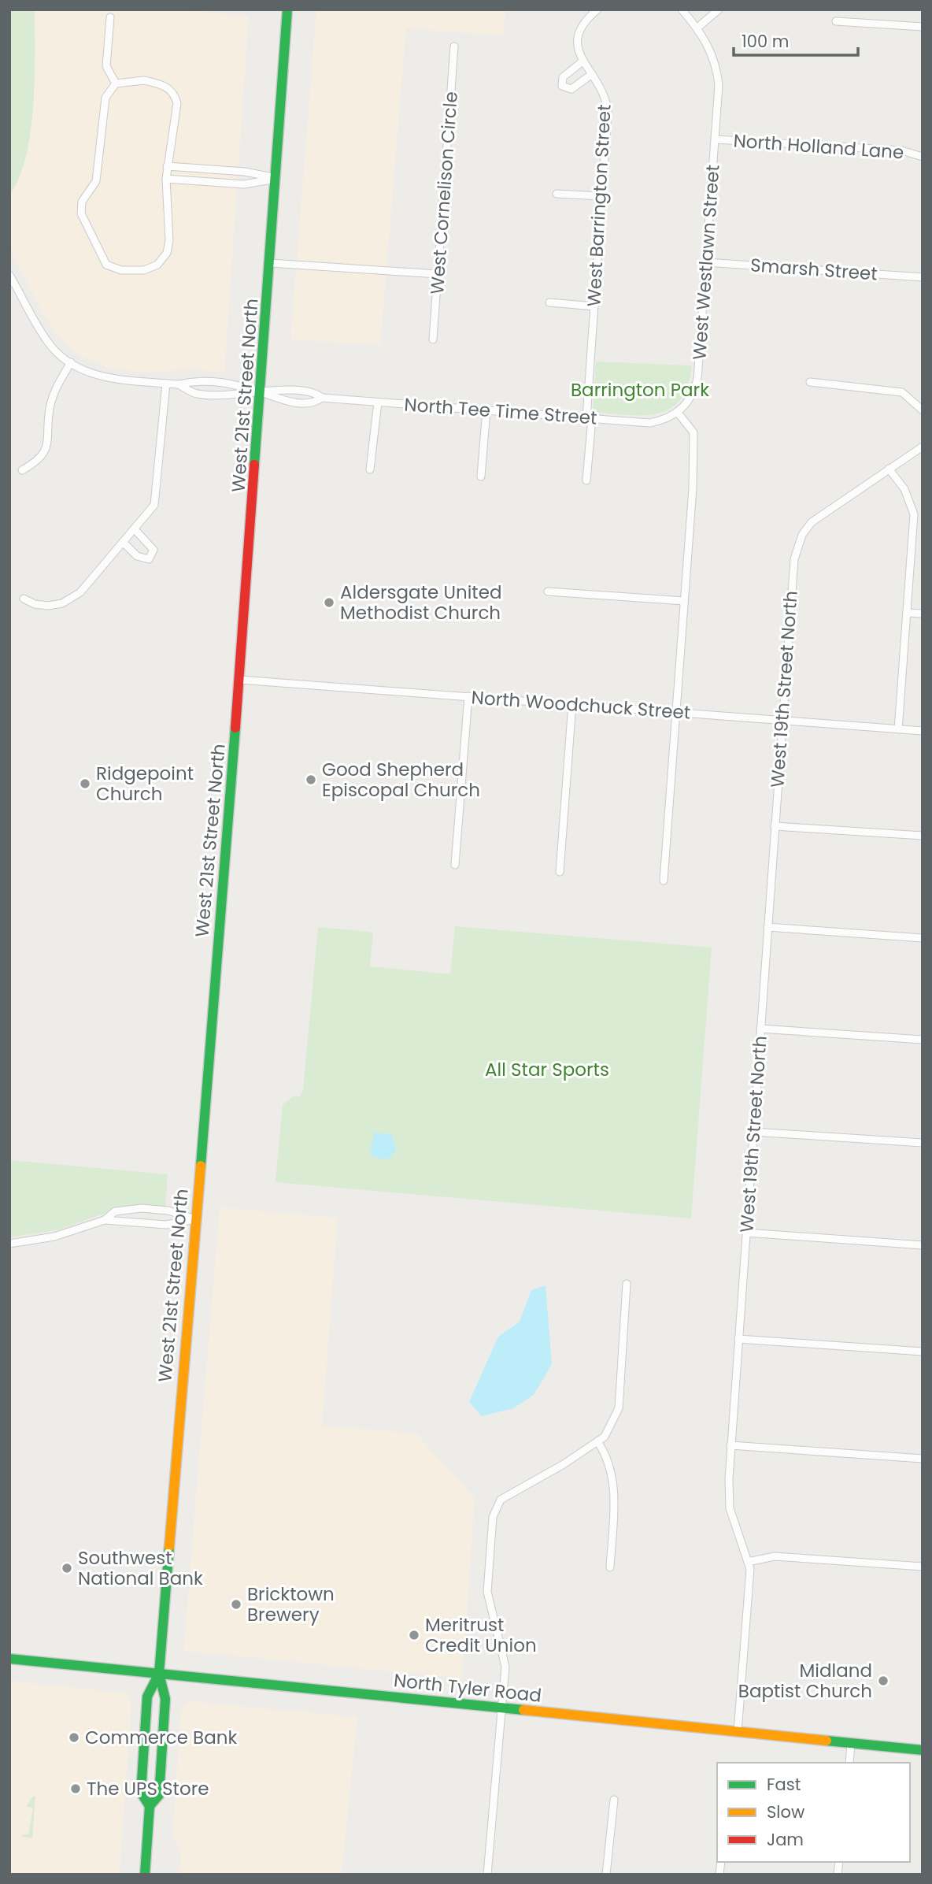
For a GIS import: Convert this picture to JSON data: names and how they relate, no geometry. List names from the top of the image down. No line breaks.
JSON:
{"streets":{"main road":["West 21st Street North","North Tyler Road"],"street":["North Holland Lane","West Cornelison Circle","West Barrington Street","West Westlawn Street","Smarsh Street","North Tee Time Street","West 19th Street North","North Woodchuck Street"]},"crossings":[["North Holland Lane","West Westlawn Street"],["West Barrington Street","North Tee Time Street"],["West Westlawn Street","Smarsh Street"],["West Westlawn Street","North Tee Time Street"],["West 21st Street North","North Tee Time Street"],["West 21st Street North","North Woodchuck Street"],["West 21st Street North","North Tyler Road"],["West 19th Street North","North Woodchuck Street"],["West 19th Street North","North Tyler Road"]],"parks":["Barrington Park","All Star Sports"],"places":["Aldersgate United Methodist Church","Good Shepherd Episcopal Church","Ridgepoint Church","Southwest National Bank","Bricktown Brewery","Meritrust Credit Union","Midland Baptist Church","Commerce Bank","The UPS Store"],"legend":["Fast","Slow","Jam"],"scale_bar":"100 m"}
